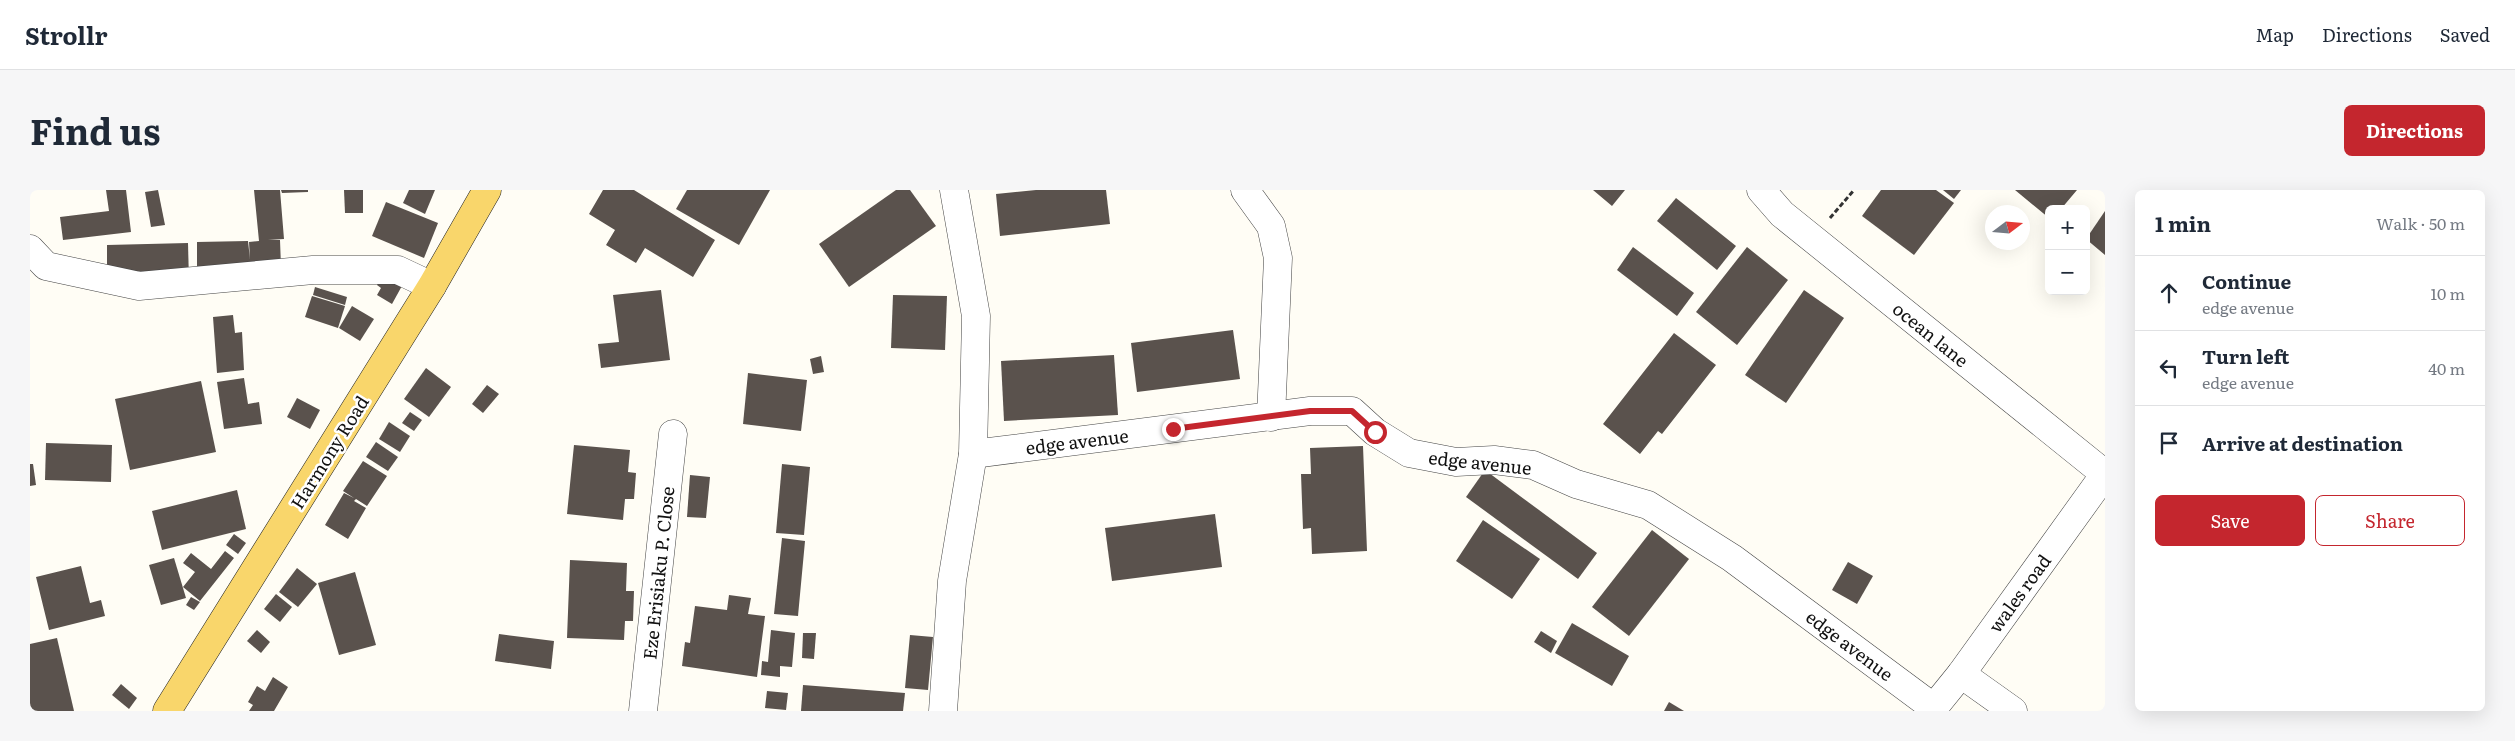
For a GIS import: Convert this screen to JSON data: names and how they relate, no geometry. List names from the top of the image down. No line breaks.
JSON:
{"streets":{"main road":["Harmony Road"],"street":["ocean lane","edge avenue","Eze Erisiaku P. Close","wales road"]},"crossings":[["ocean lane","wales road"],["edge avenue","wales road"]],"north":"right","page":{"header":"Strollr","nav":["Map","Directions","Saved"],"title":"Find us","buttons":["Directions",["Save","Share"]],"heading":["1 min","Walk · 50 m"],"map_buttons":["+","−"],"list":[["Continue","edge avenue","10 m"],["Turn left","edge avenue","40 m"],"Arrive at destination"]}}
